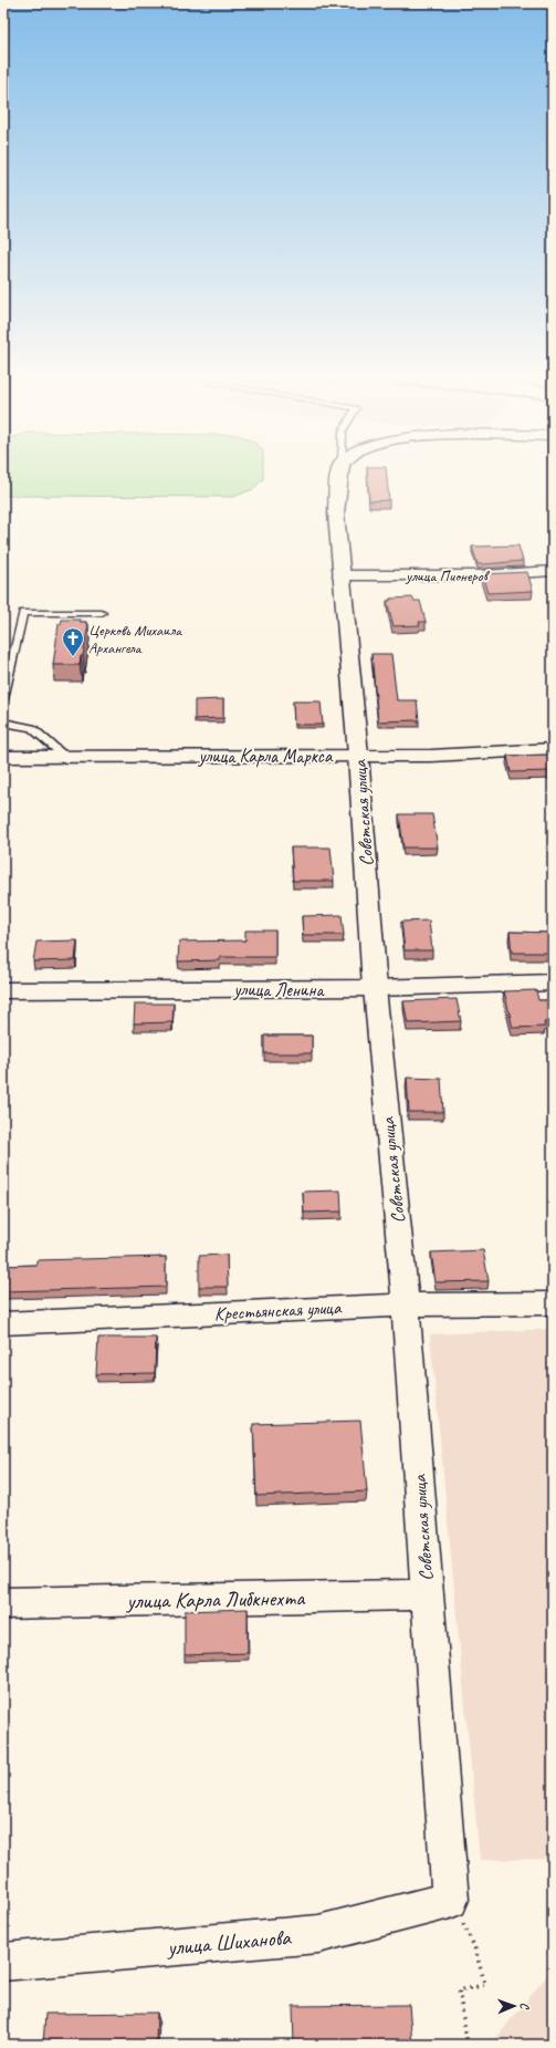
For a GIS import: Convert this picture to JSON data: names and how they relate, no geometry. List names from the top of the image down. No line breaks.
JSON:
{"streets":{"street":["улица Пионеров","улица Карла Маркса","Советская улица","улица Ленина","Крестьянская улица","улица Карла Либкнехта","улица Шиханова"]},"crossings":[["улица Пионеров","Советская улица"],["улица Карла Маркса","Советская улица"],["Советская улица","улица Ленина"],["Советская улица","Крестьянская улица"],["Советская улица","улица Карла Либкнехта"],["Советская улица","улица Шиханова"]],"places":{"church":["Церковь Михаила Архангела"]},"north":"right"}
